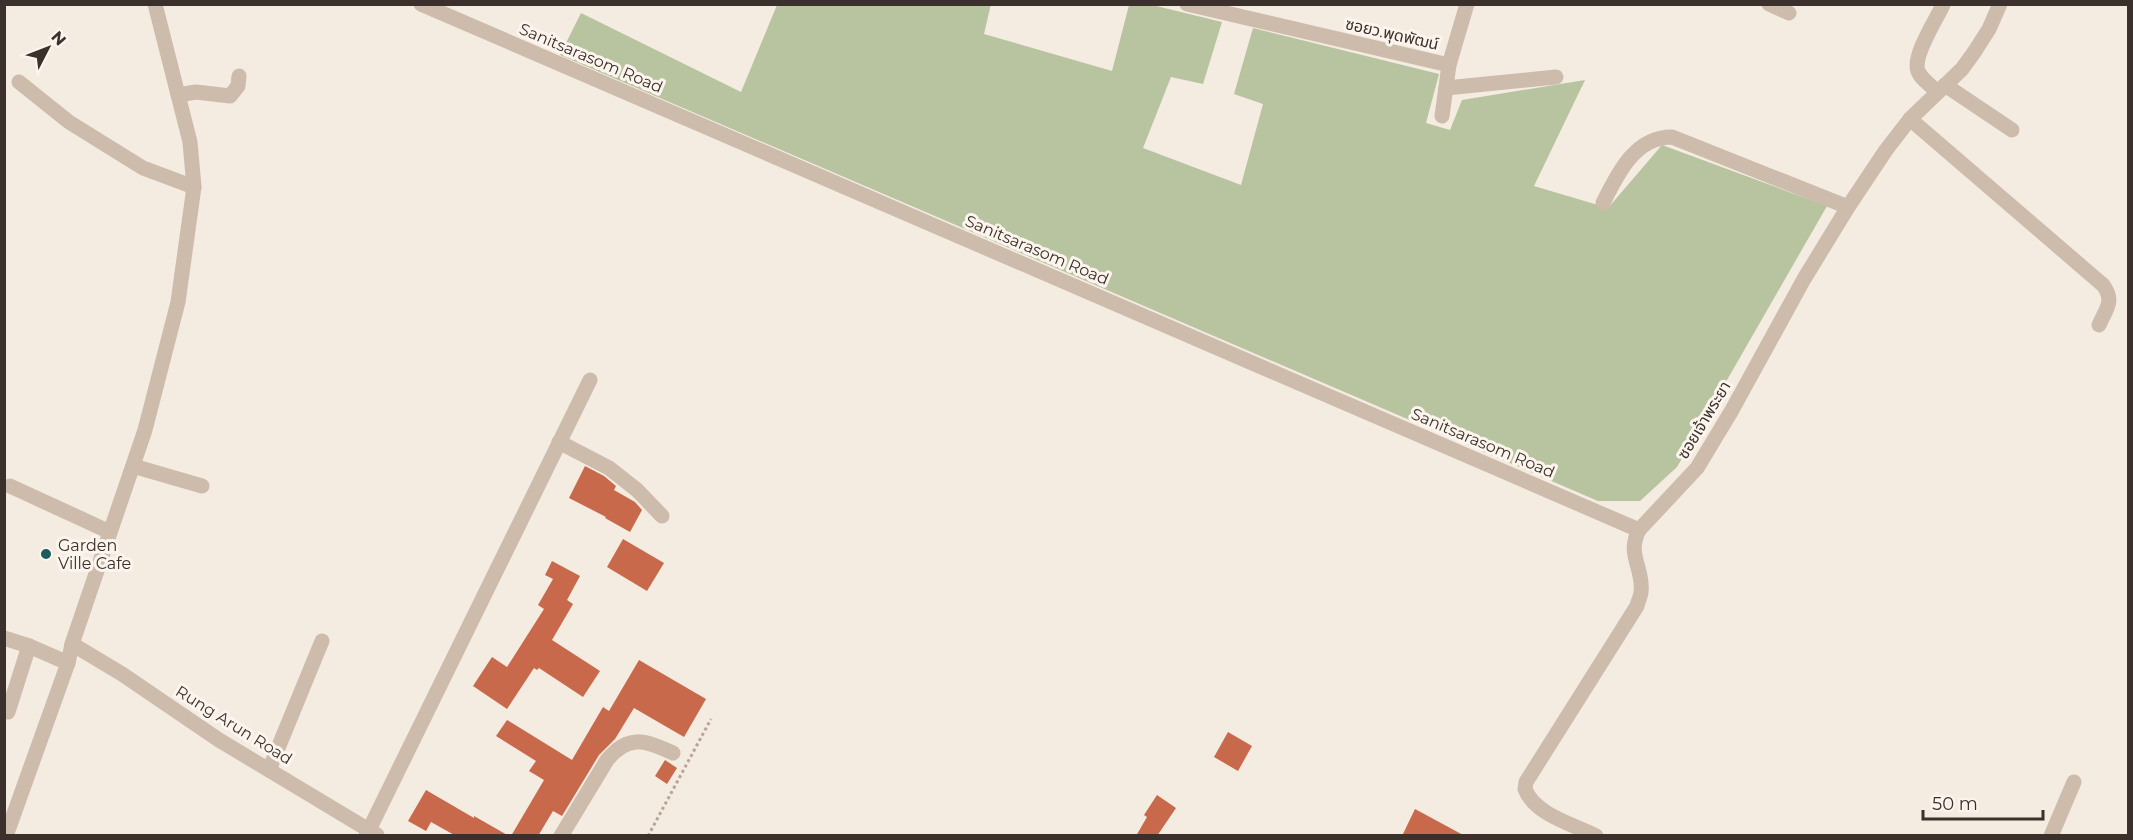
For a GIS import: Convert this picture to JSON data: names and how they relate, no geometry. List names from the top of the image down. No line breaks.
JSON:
{"streets":{"street":["ซอยว.พุดพัฒน์","Sanitsarasom Road","ซอยเจ้าพระยา","Rung Arun Road"]},"crossings":[["Sanitsarasom Road","ซอยเจ้าพระยา"]],"places":["Garden Ville Cafe"],"scale_bar":"50 m","north":"top right"}
